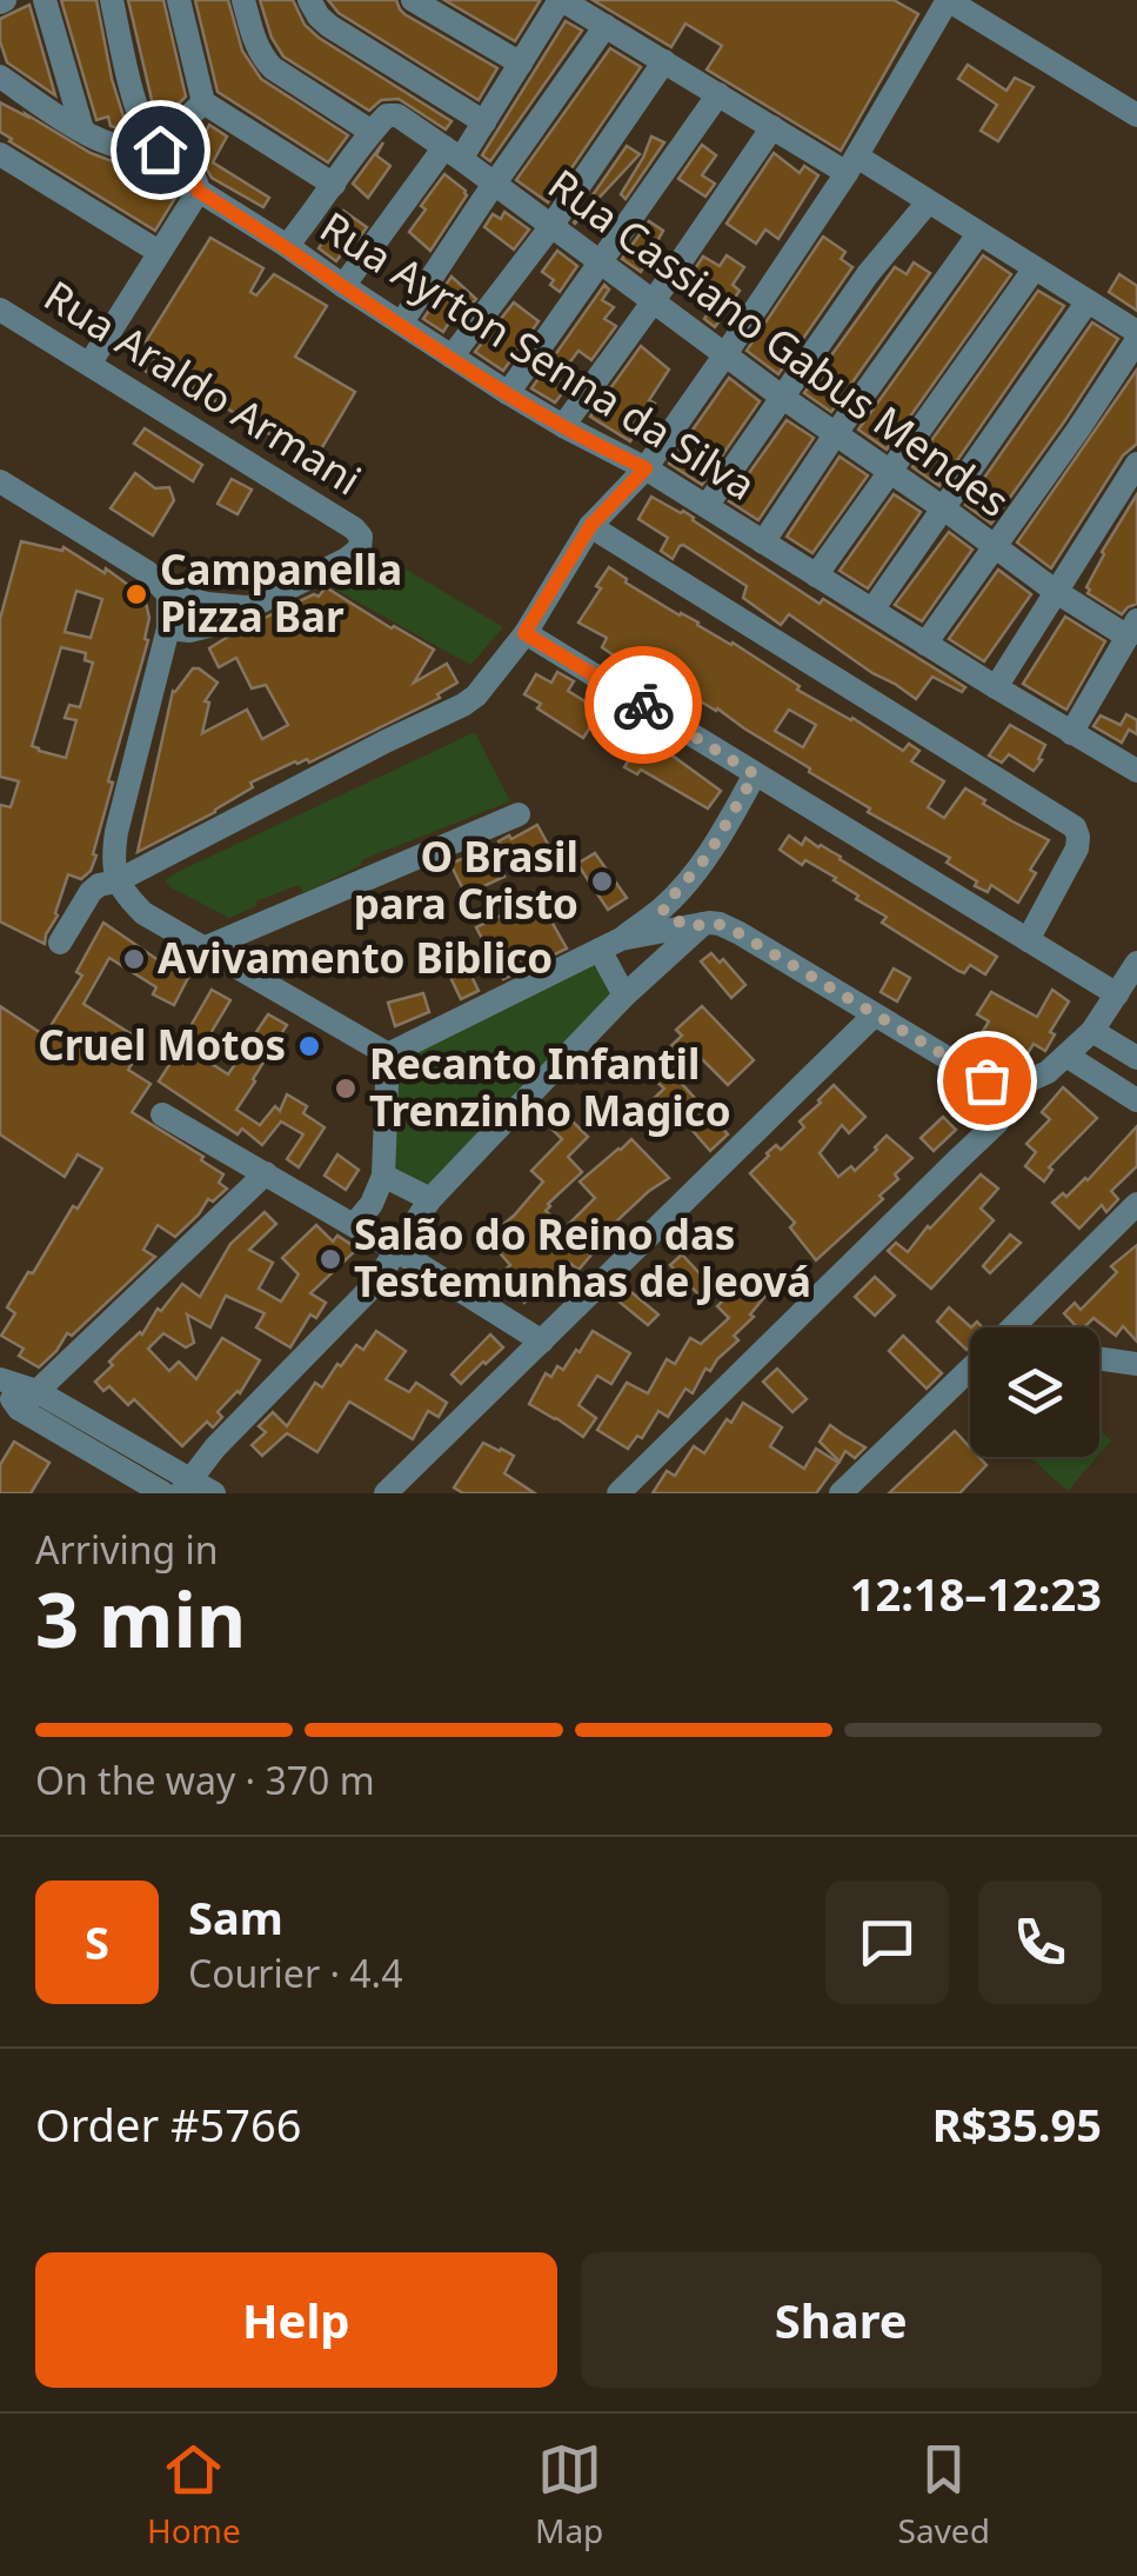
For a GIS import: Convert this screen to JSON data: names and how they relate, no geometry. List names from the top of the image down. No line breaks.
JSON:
{"streets":{"street":["Rua Cassiano Gabus Mendes","Rua Ayrton Senna da Silva","Rua Araldo Armani"]},"places":["Campanella Pizza Bar","O Brasil para Cristo","Avivamento Biblico","Cruel Motos","Recanto Infantil Trenzinho Magico","Salão do Reino das Testemunhas de Jeová"],"page":{"heading":["3 min","Arriving in","12:18–12:23"],"panel":["Sam","Courier · 4.4","Order #5766","R$35.95"],"bar":"On the way · 370 m","round":"S","buttons":["Help","Share"],"tabs":["Home","Map","Saved"]}}
